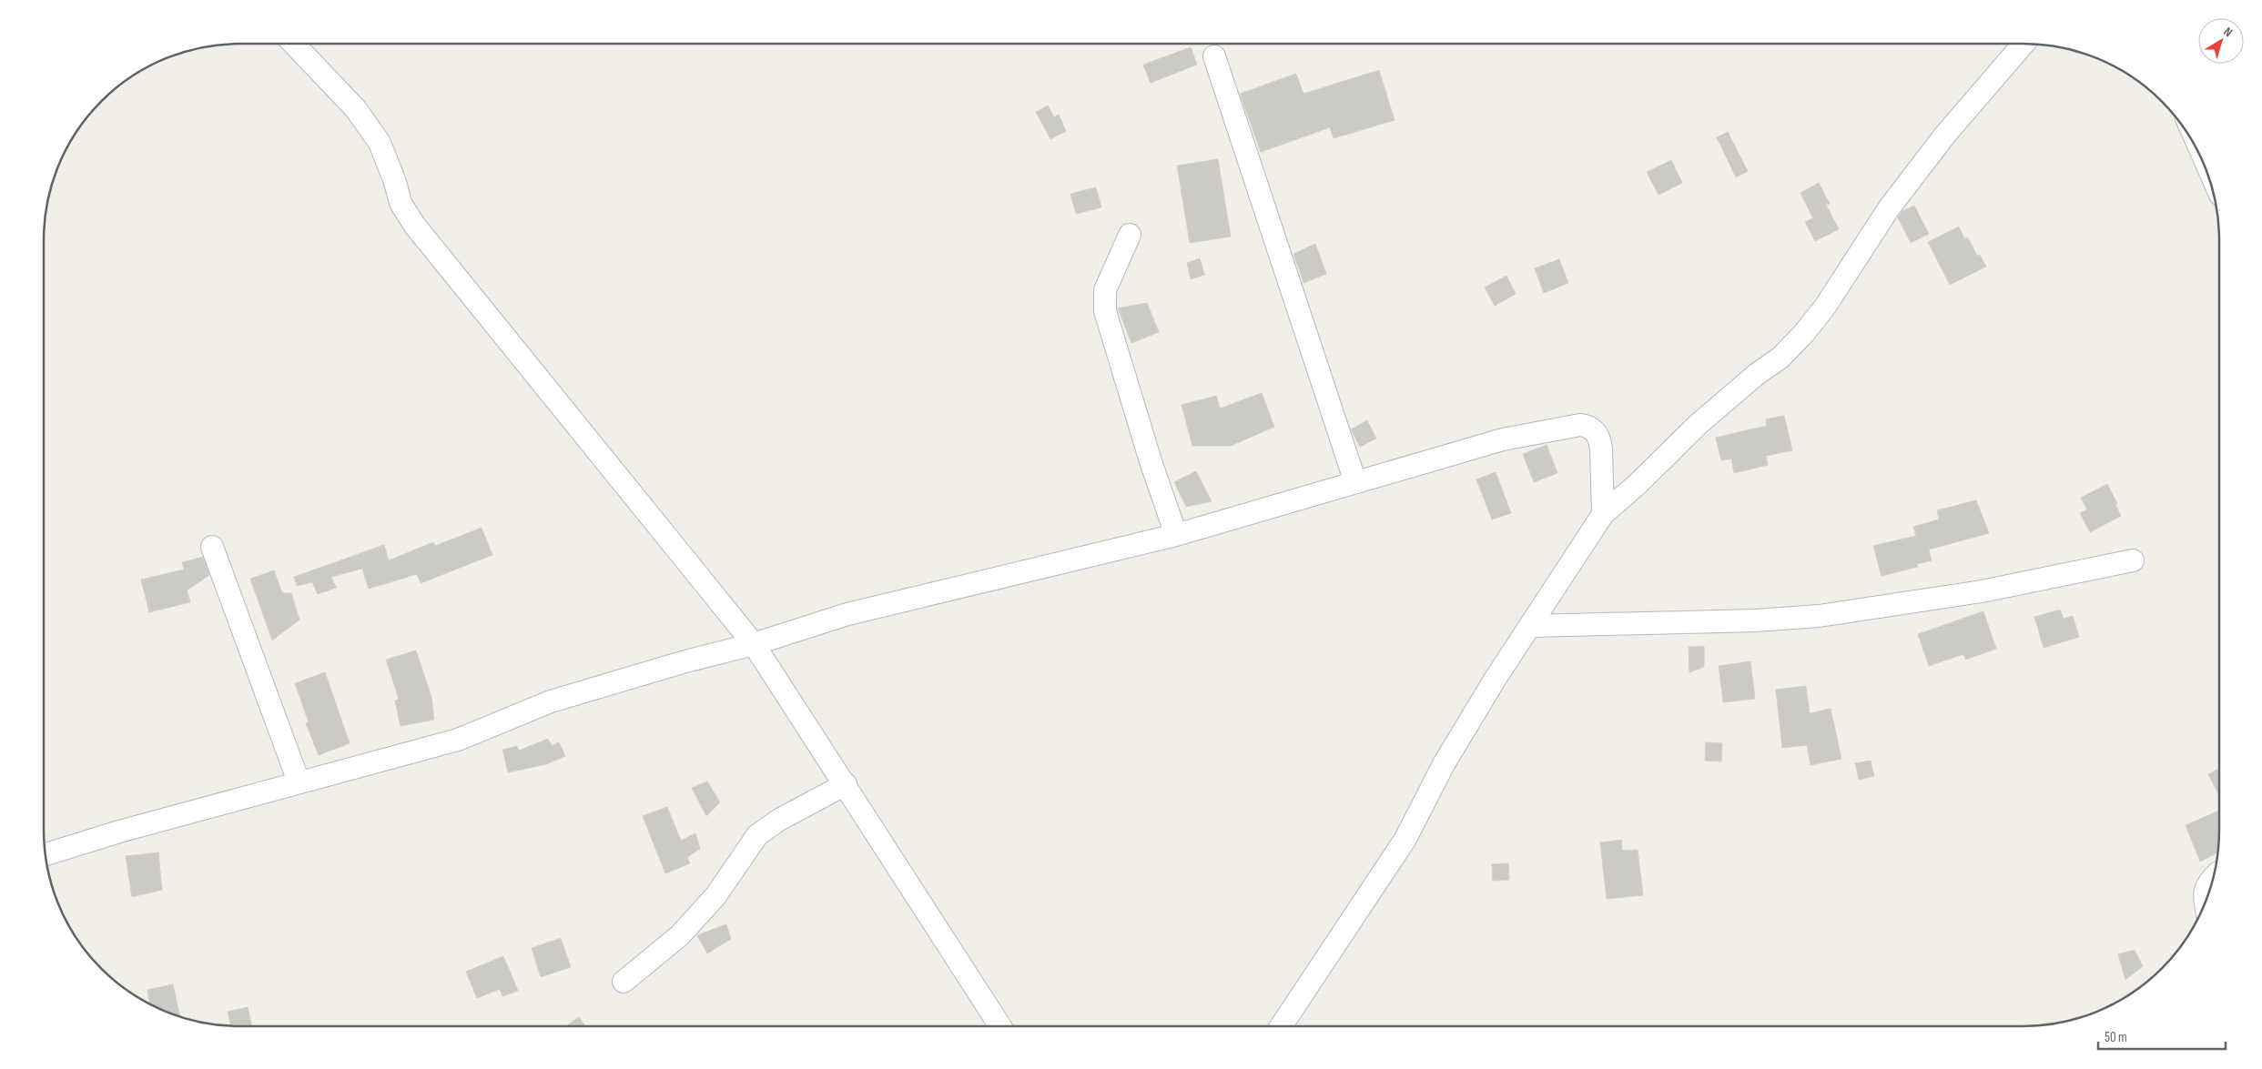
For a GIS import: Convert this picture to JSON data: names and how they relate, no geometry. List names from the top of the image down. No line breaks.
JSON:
{"scale_bar":"50 m","north":"top right"}
